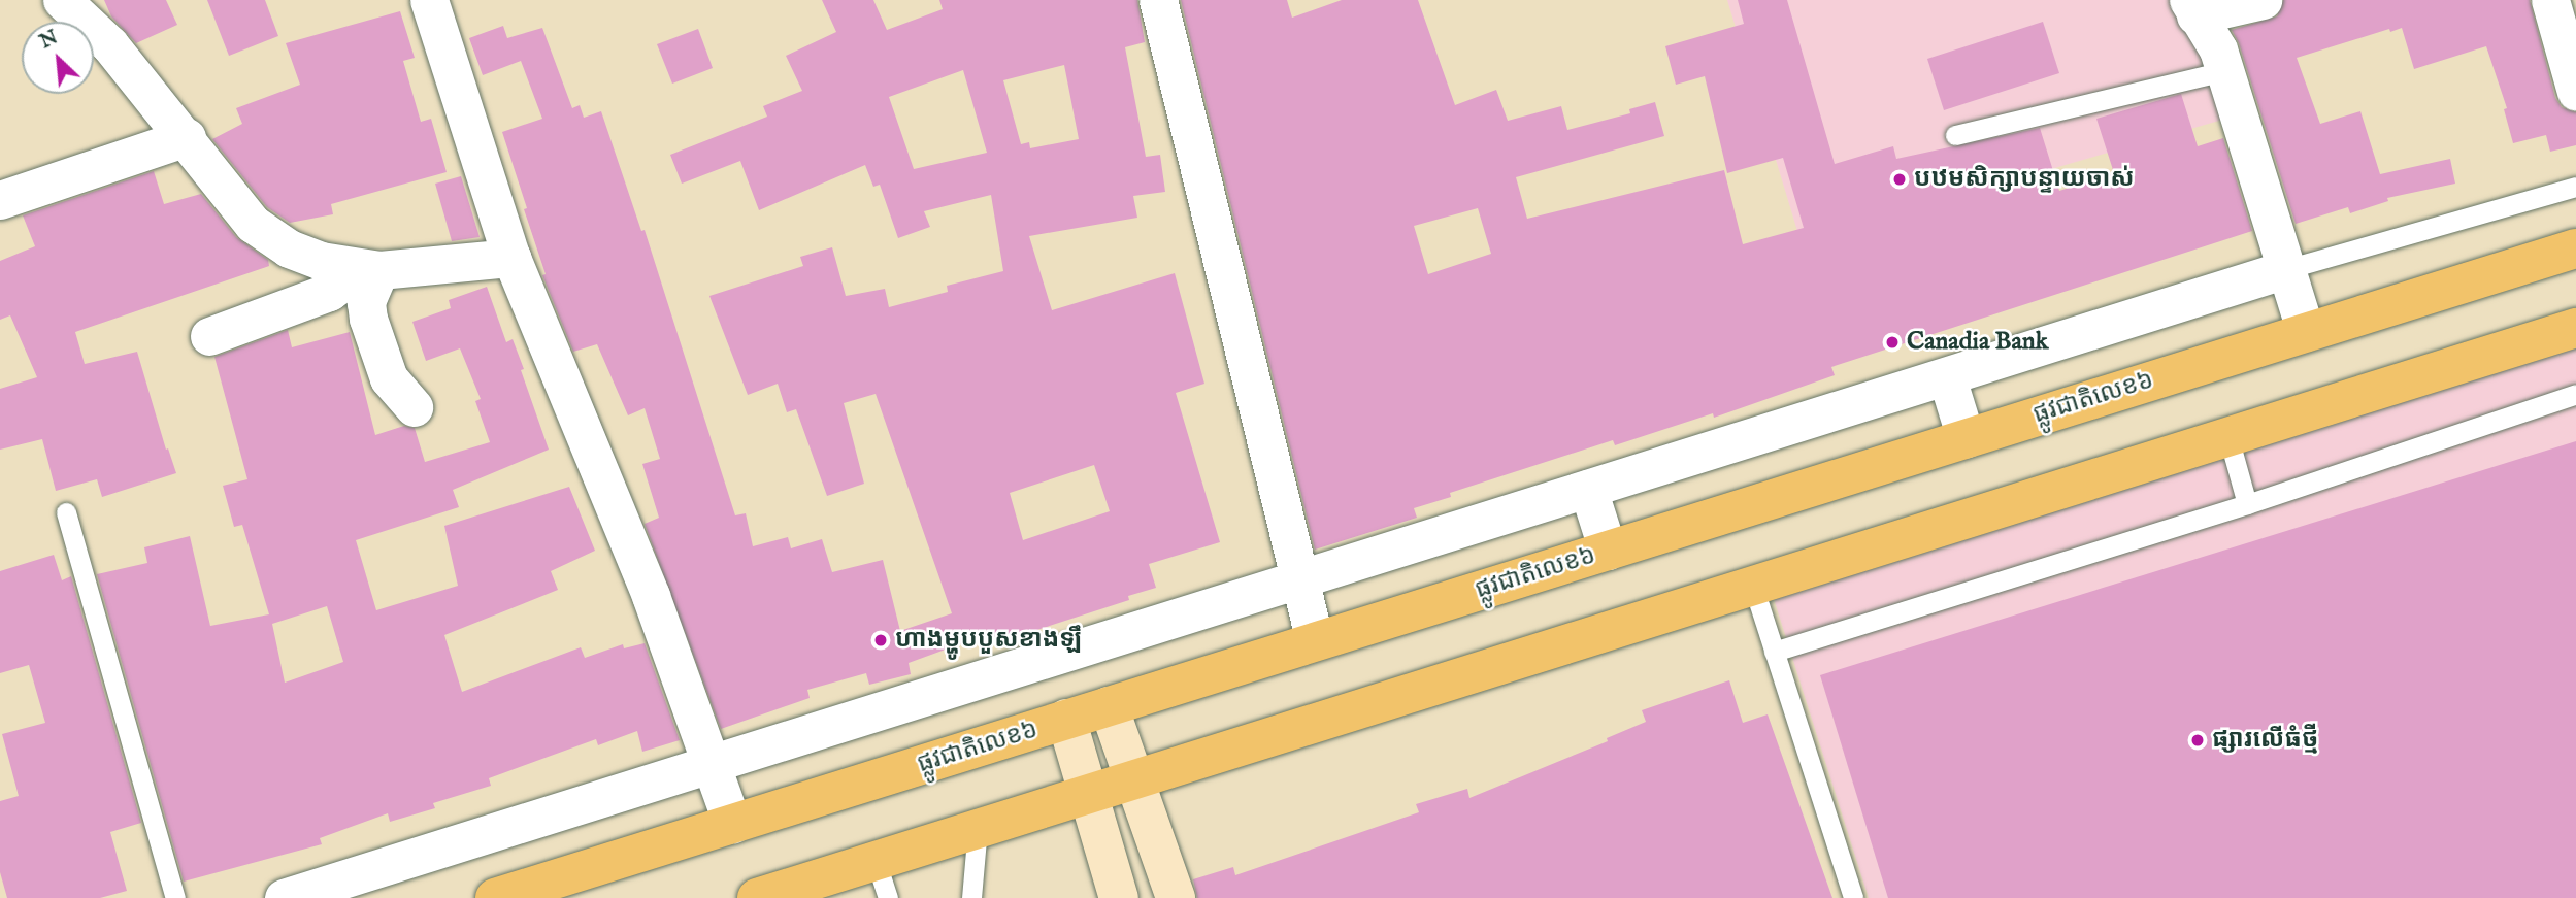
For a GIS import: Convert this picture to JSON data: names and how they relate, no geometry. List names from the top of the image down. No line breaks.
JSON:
{"streets":{"main road":["ផ្លូវជាតិលេខ៦"]},"places":["បឋមសិក្សាបន្ទាយចាស់","Canadia Bank","ហាងម្ហូបបួសខាងឡឹ","ផ្សារលើធំថ្មី"],"north":"top left"}
